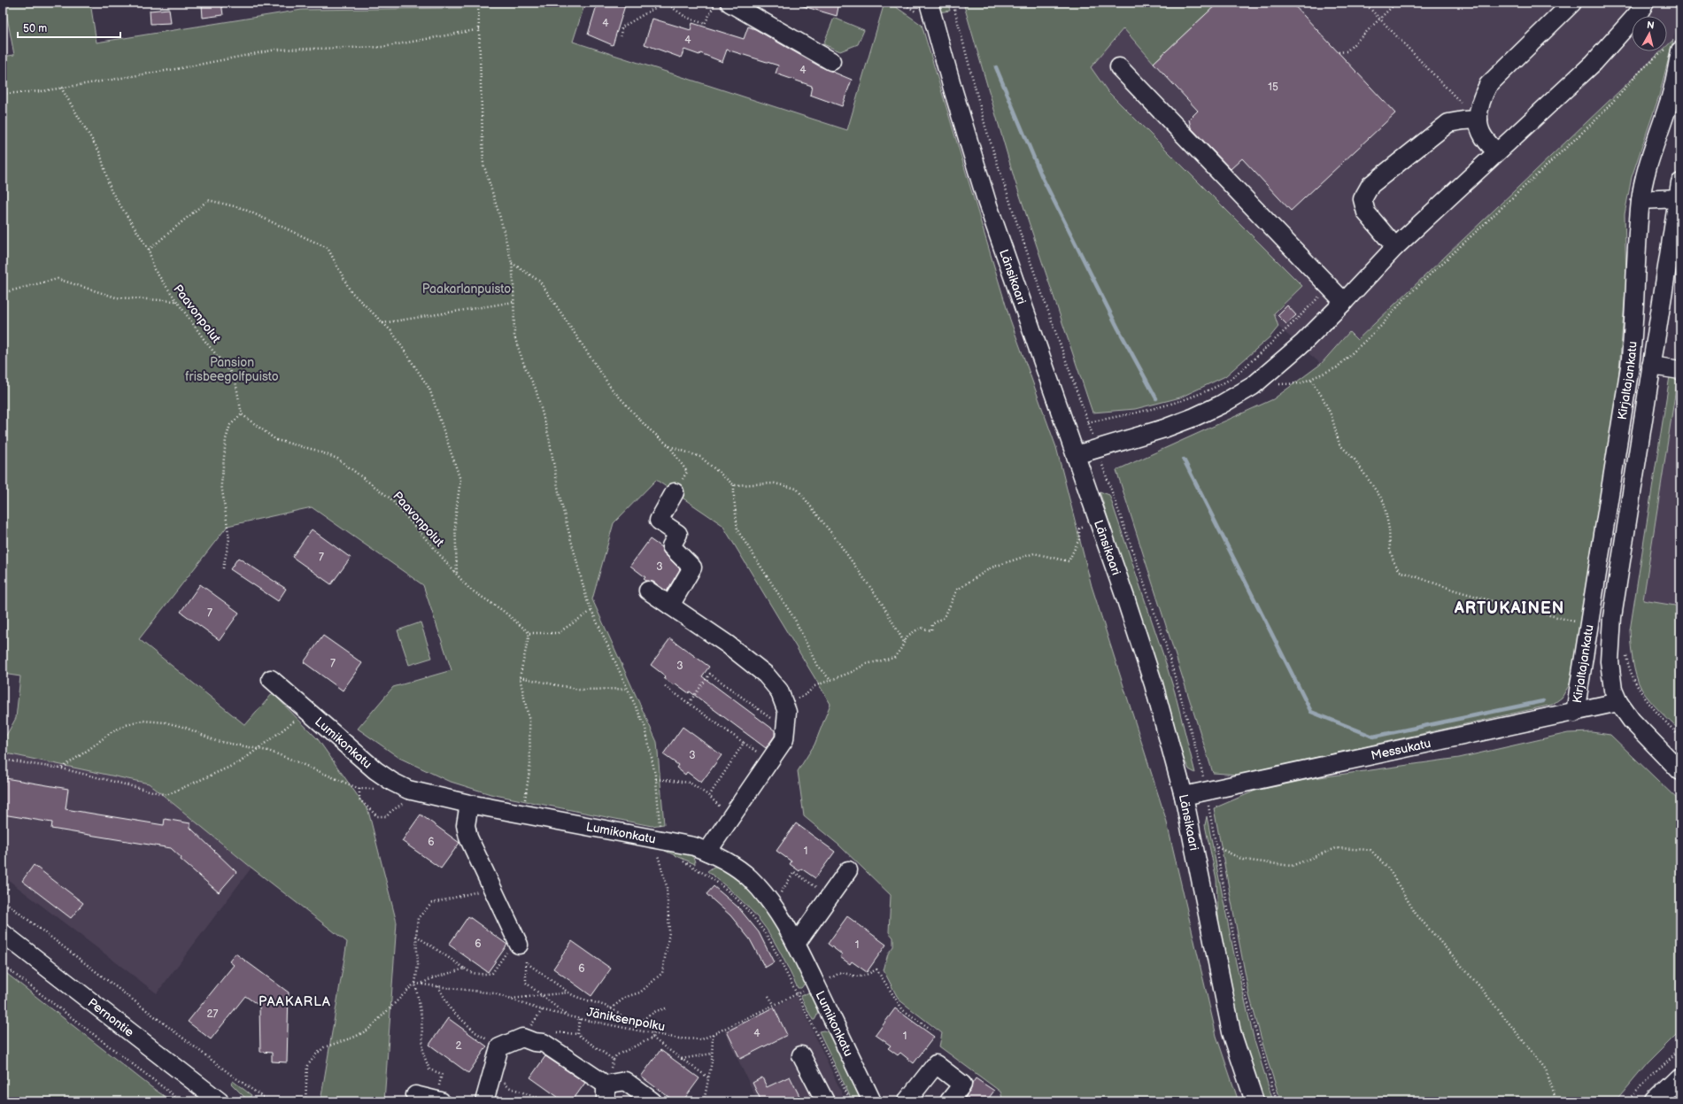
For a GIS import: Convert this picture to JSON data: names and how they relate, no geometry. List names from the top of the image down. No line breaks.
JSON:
{"streets":{"street":["Länsikaari","Kirjaltajankatu","Lumikonkatu","Messukatu","Pernontie"],"path":["Paavonpolut","Jäniksenpolku"]},"crossings":[["Länsikaari","Messukatu"],["Kirjaltajankatu","Messukatu"],["Lumikonkatu","Jäniksenpolku"]],"districts":["ARTUKAINEN","PAAKARLA"],"parks":["Paakarlanpuisto","Pansion frisbeegolfpuisto"],"house_numbers":["4","4","4","15","7","3","7","7","3","3","6","1","6","1","6","27","4","1","2"],"scale_bar":"50 m","north":"top"}
